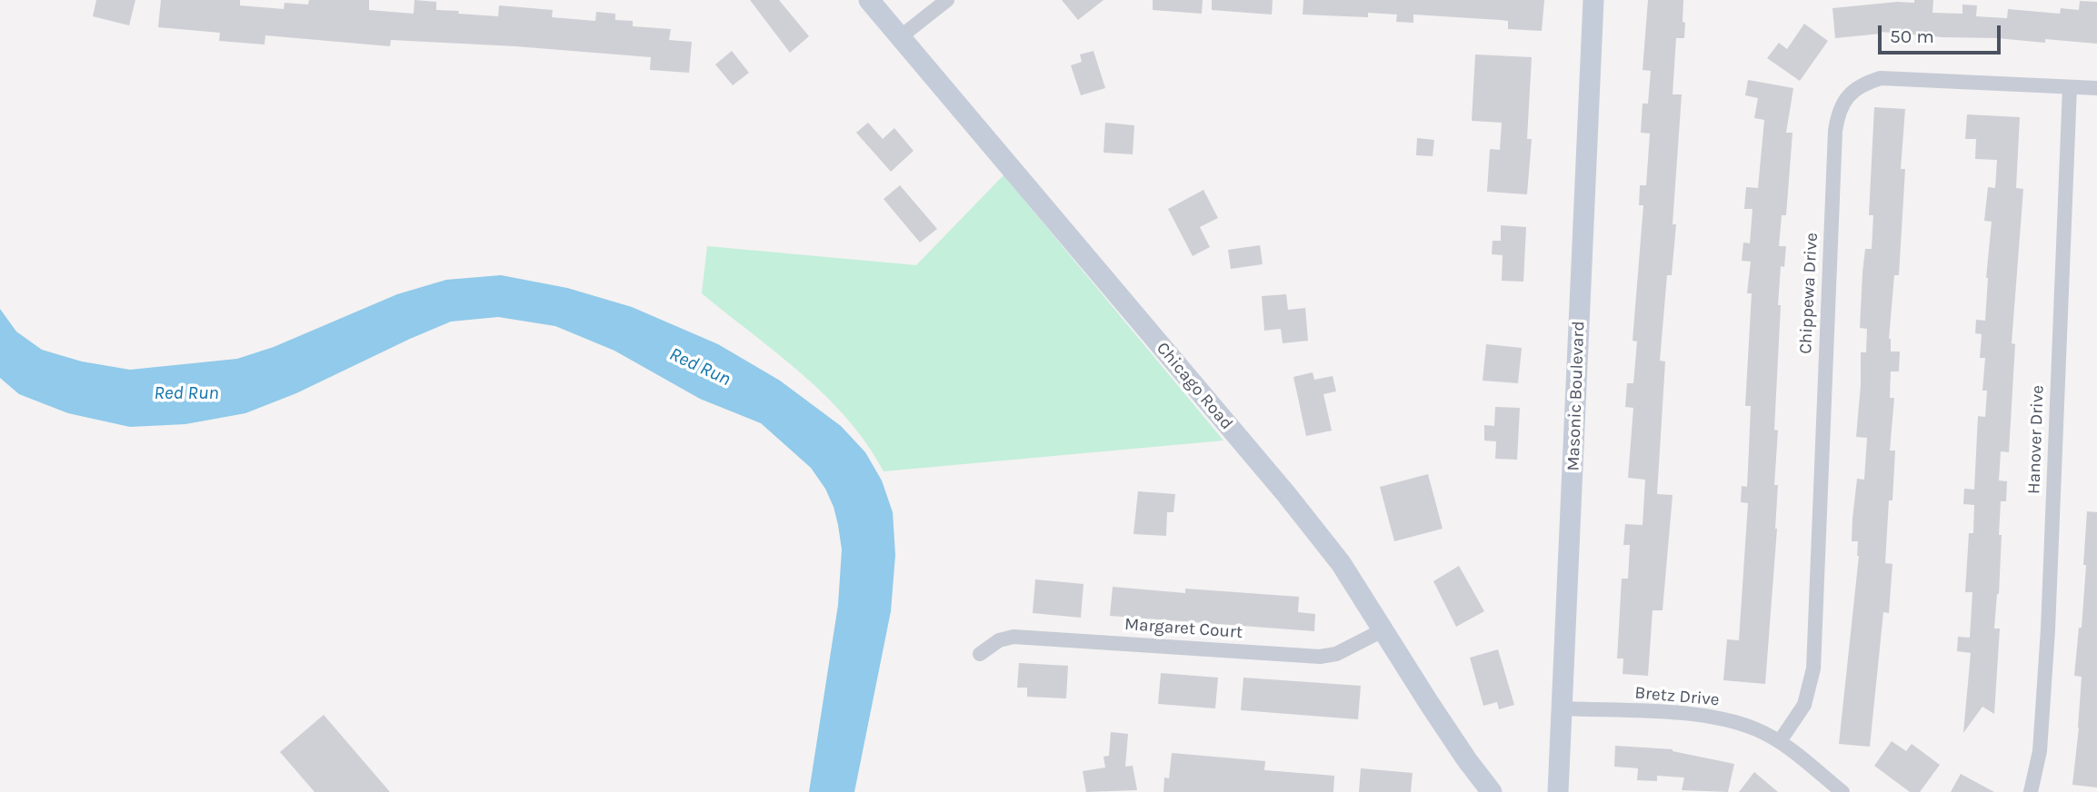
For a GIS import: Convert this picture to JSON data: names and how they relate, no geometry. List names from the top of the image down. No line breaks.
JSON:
{"streets":{"street":["Chippewa Drive","Chicago Road","Masonic Boulevard","Hanover Drive","Margaret Court","Bretz Drive"]},"crossings":[["Chippewa Drive","Hanover Drive"],["Chippewa Drive","Bretz Drive"],["Chicago Road","Margaret Court"],["Masonic Boulevard","Bretz Drive"]],"water":["Red Run"],"scale_bar":"50 m"}
